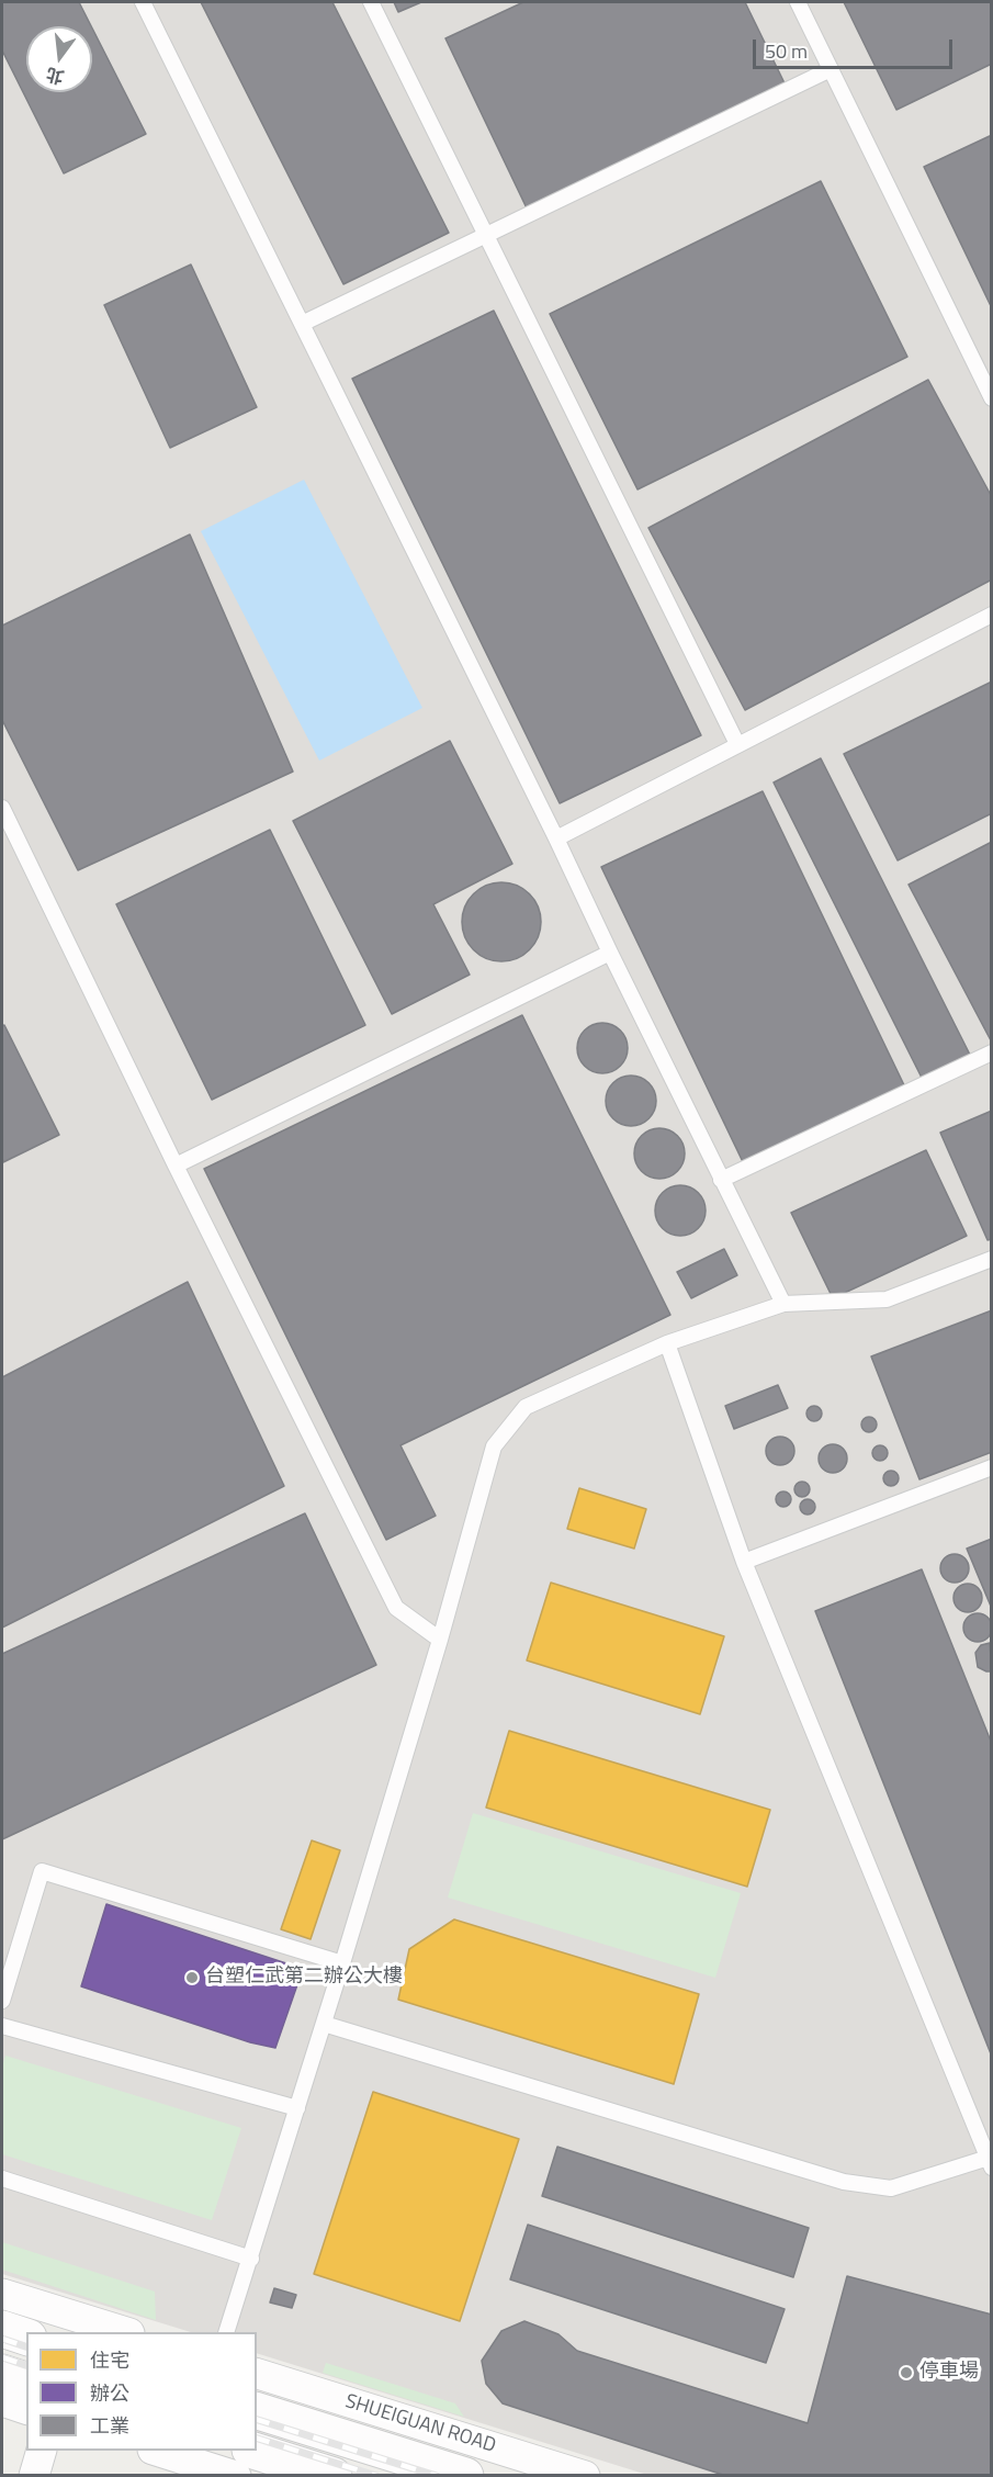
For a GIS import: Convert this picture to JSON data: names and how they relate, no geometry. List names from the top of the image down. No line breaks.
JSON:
{"streets":{"street":["SHUEIGUAN ROAD"]},"places":["台塑仁武第二辦公大樓","停車場"],"legend":["住宅","辦公","工業"],"scale_bar":"50 m","north":"bottom"}
